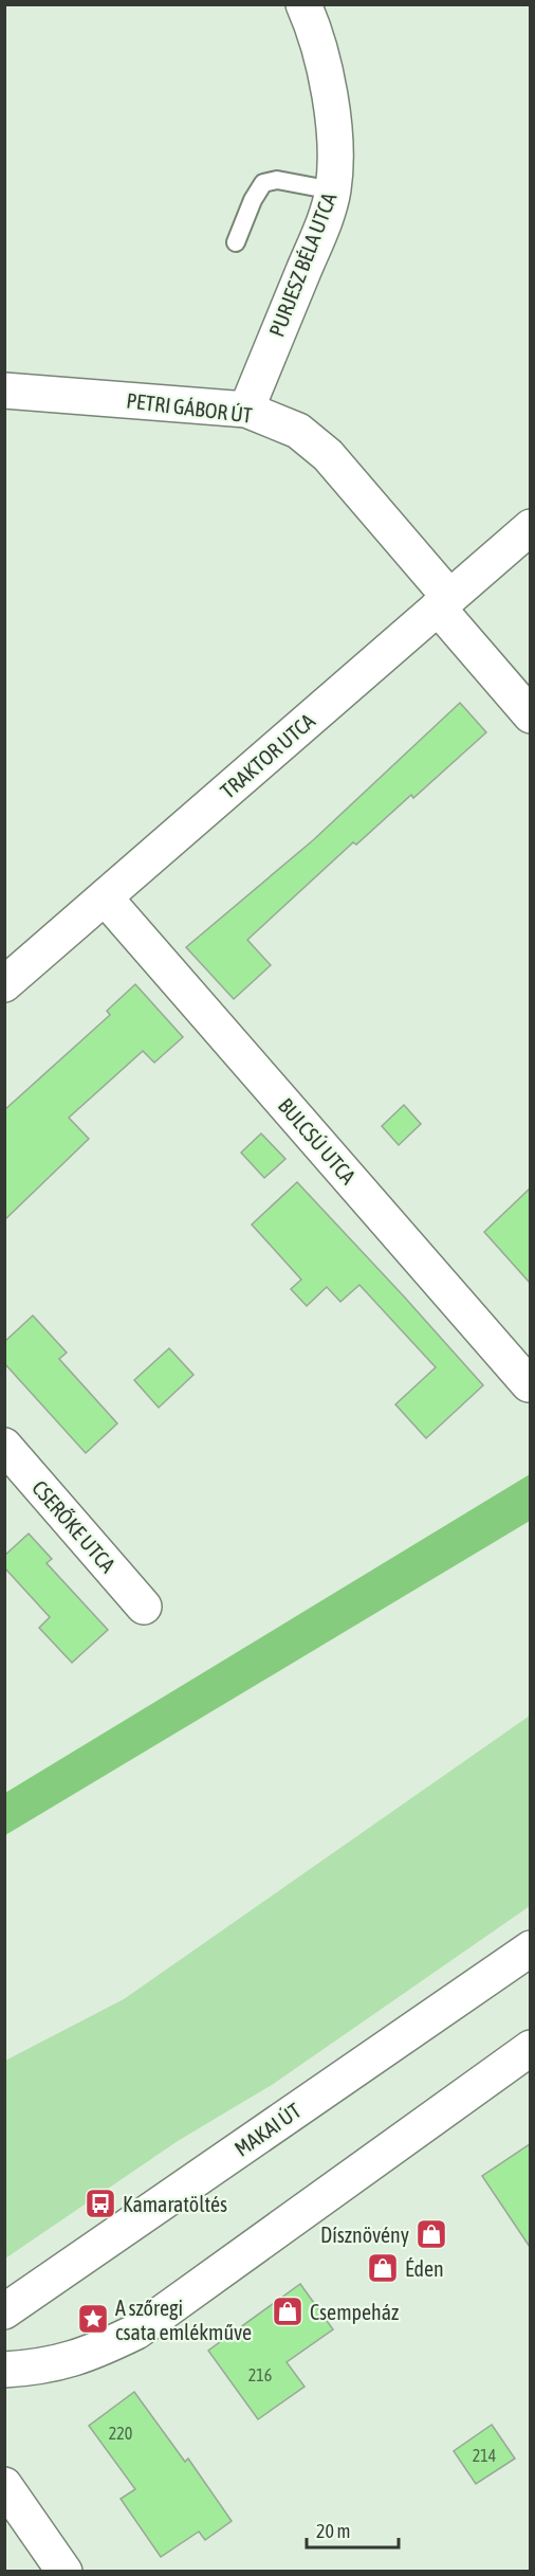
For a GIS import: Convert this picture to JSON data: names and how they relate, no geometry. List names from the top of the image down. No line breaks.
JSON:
{"streets":{"street":["PURJESZ BÉLA UTCA","PETRI GÁBOR ÚT","TRAKTOR UTCA","BULCSÚ UTCA","CSERŐKE UTCA","MAKAI ÚT"]},"crossings":[["PURJESZ BÉLA UTCA","PETRI GÁBOR ÚT"],["PETRI GÁBOR ÚT","TRAKTOR UTCA"],["TRAKTOR UTCA","BULCSÚ UTCA"]],"places":{"bus stop":["Kamaratöltés"],"shop":["Dísznövény","Éden","Csempeház"],"place":["A szőregi csata emlékműve"]},"house_numbers":["216","220","214"],"scale_bar":"20 m"}
